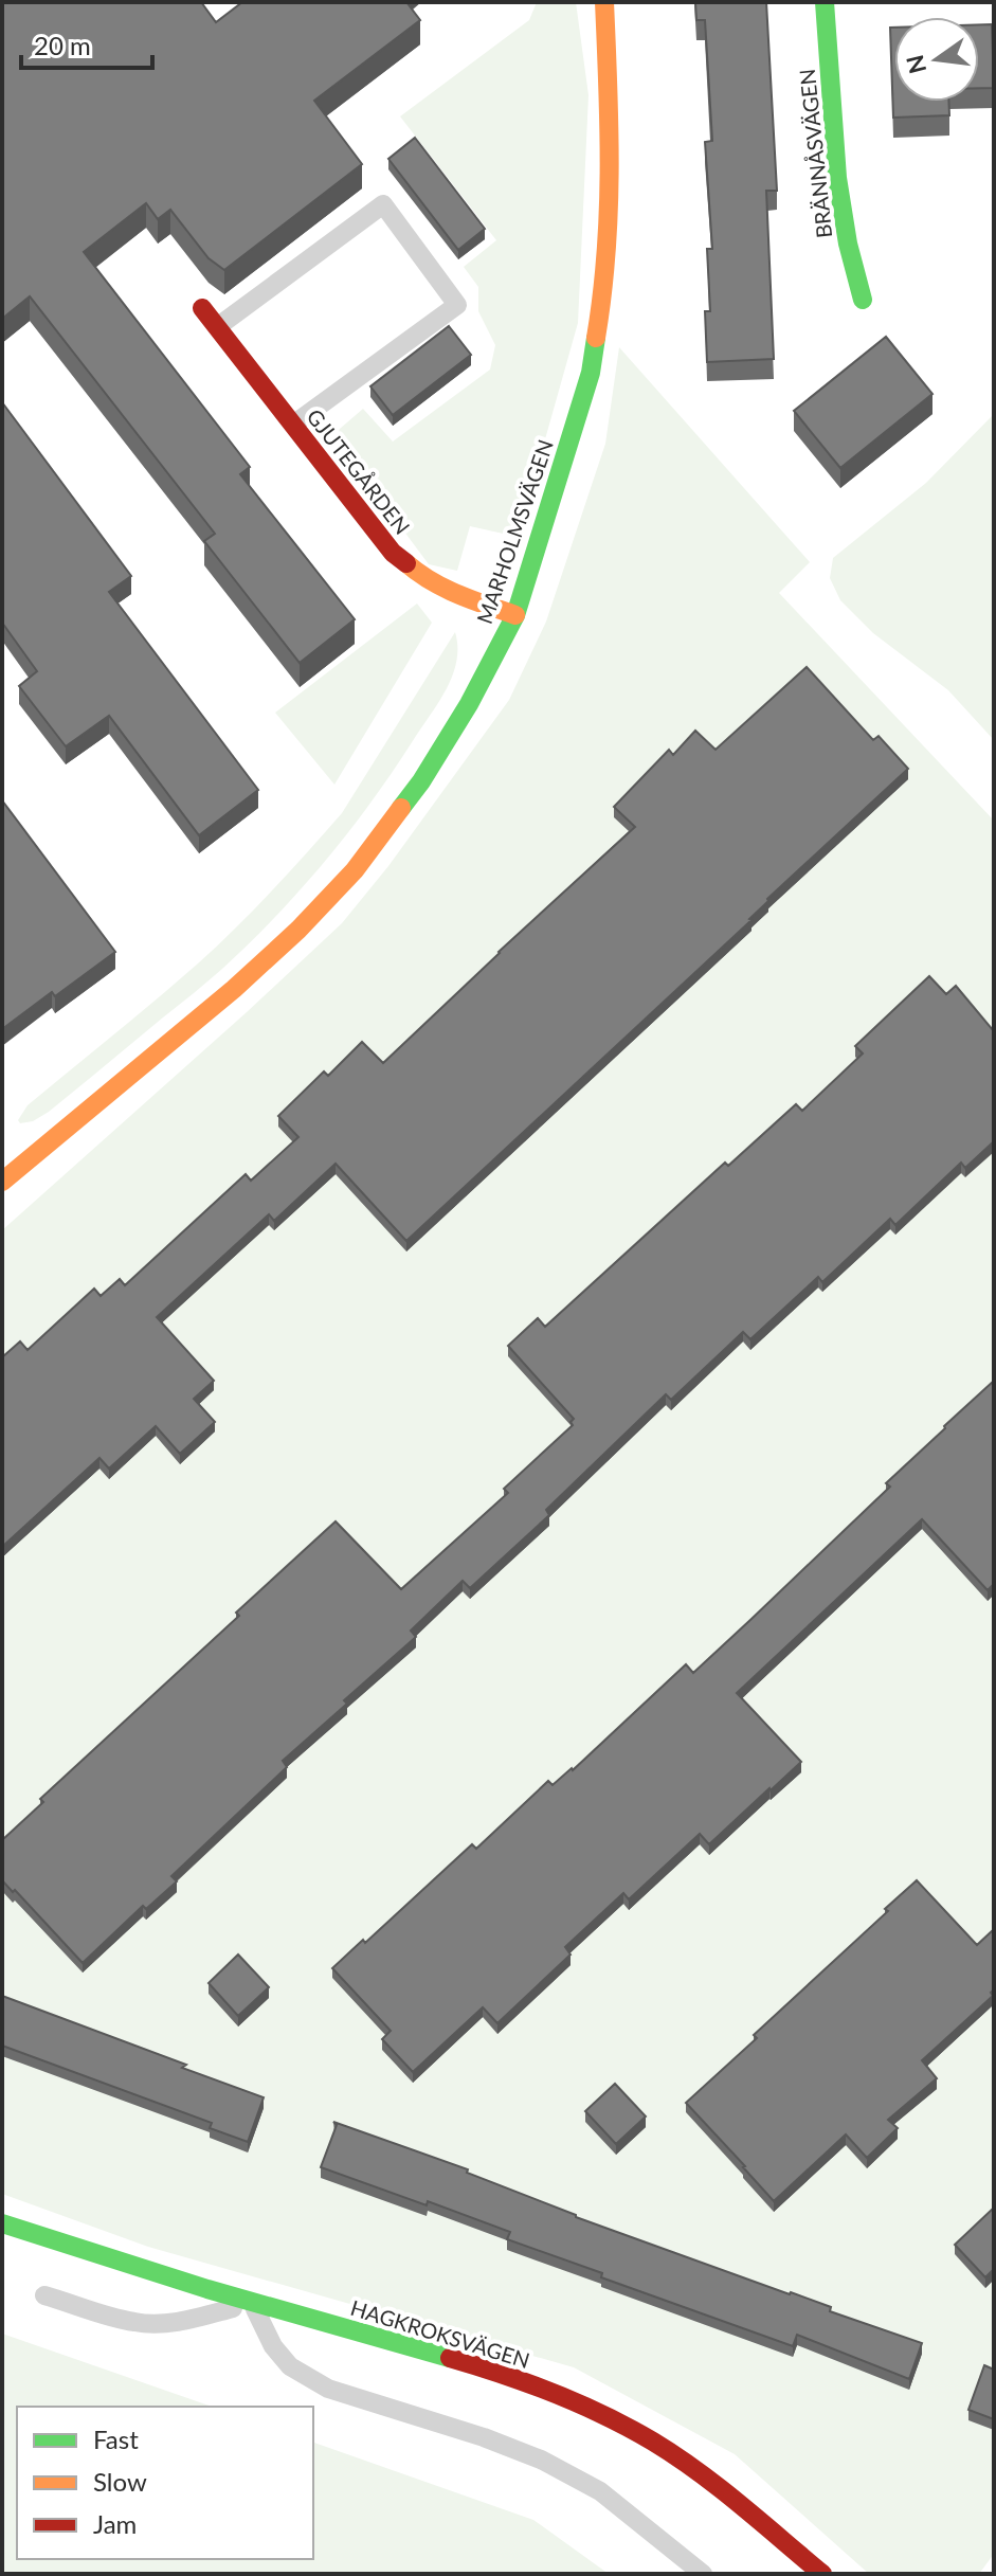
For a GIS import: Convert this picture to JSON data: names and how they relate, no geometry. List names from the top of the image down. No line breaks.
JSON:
{"streets":{"street":["BRÄNNÅSVÄGEN","GJUTEGÅRDEN","MARHOLMSVÄGEN","HAGKROKSVÄGEN"]},"crossings":[["GJUTEGÅRDEN","MARHOLMSVÄGEN"]],"legend":["Fast","Slow","Jam"],"scale_bar":"20 m","north":"left"}
